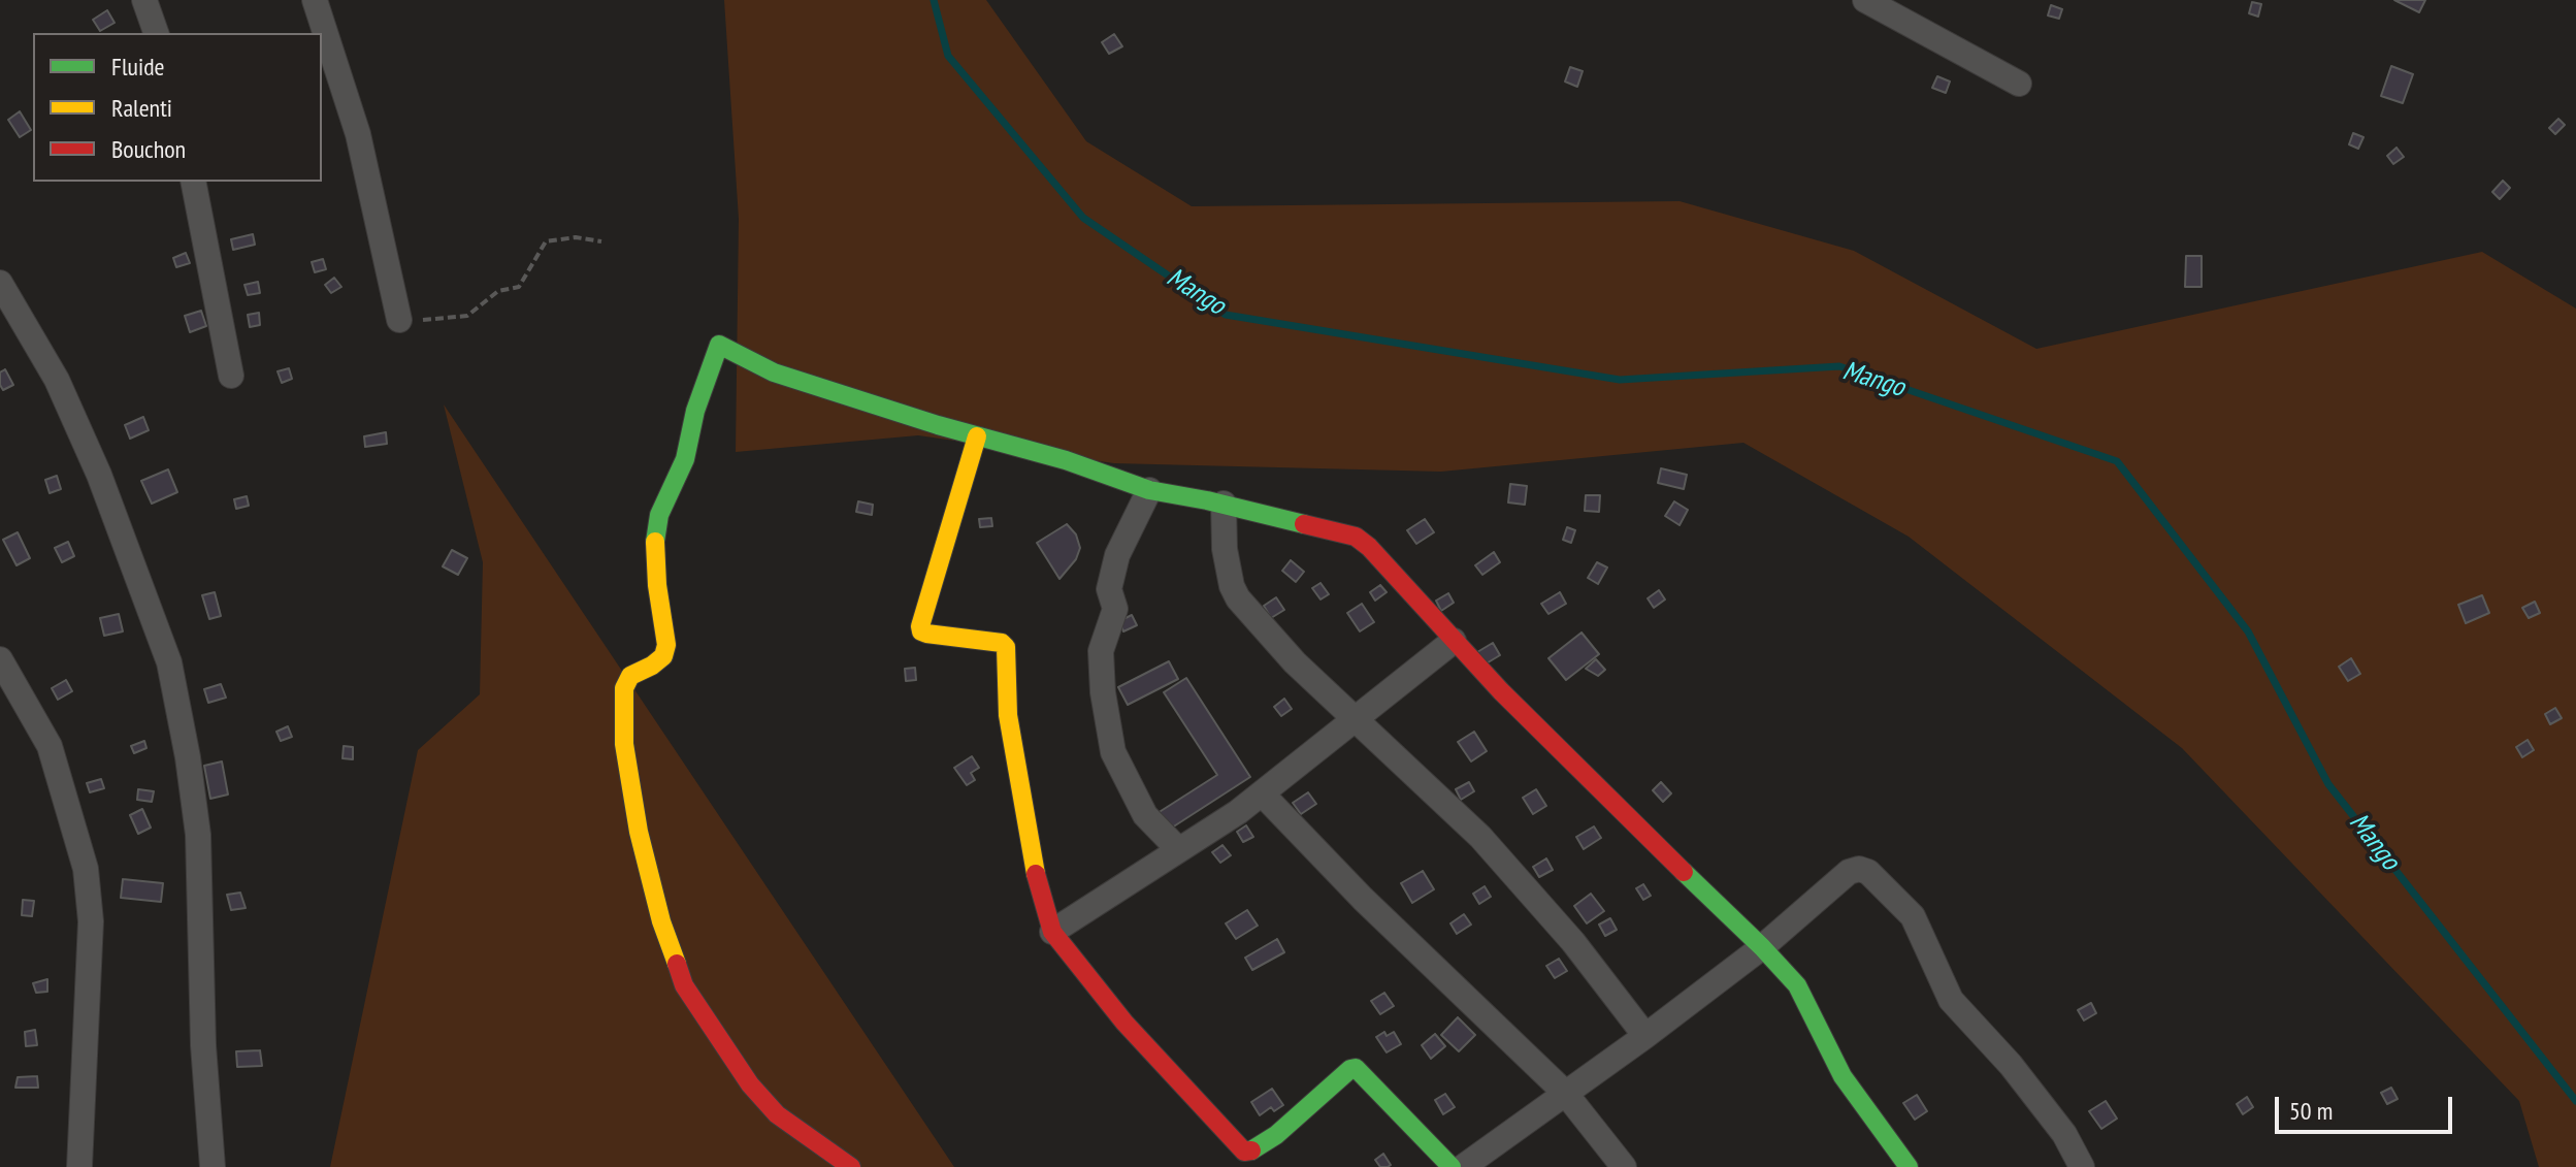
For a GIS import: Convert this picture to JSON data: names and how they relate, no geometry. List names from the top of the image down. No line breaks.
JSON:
{"water":["Mango"],"legend":["Fluide","Ralenti","Bouchon"],"scale_bar":"50 m"}
